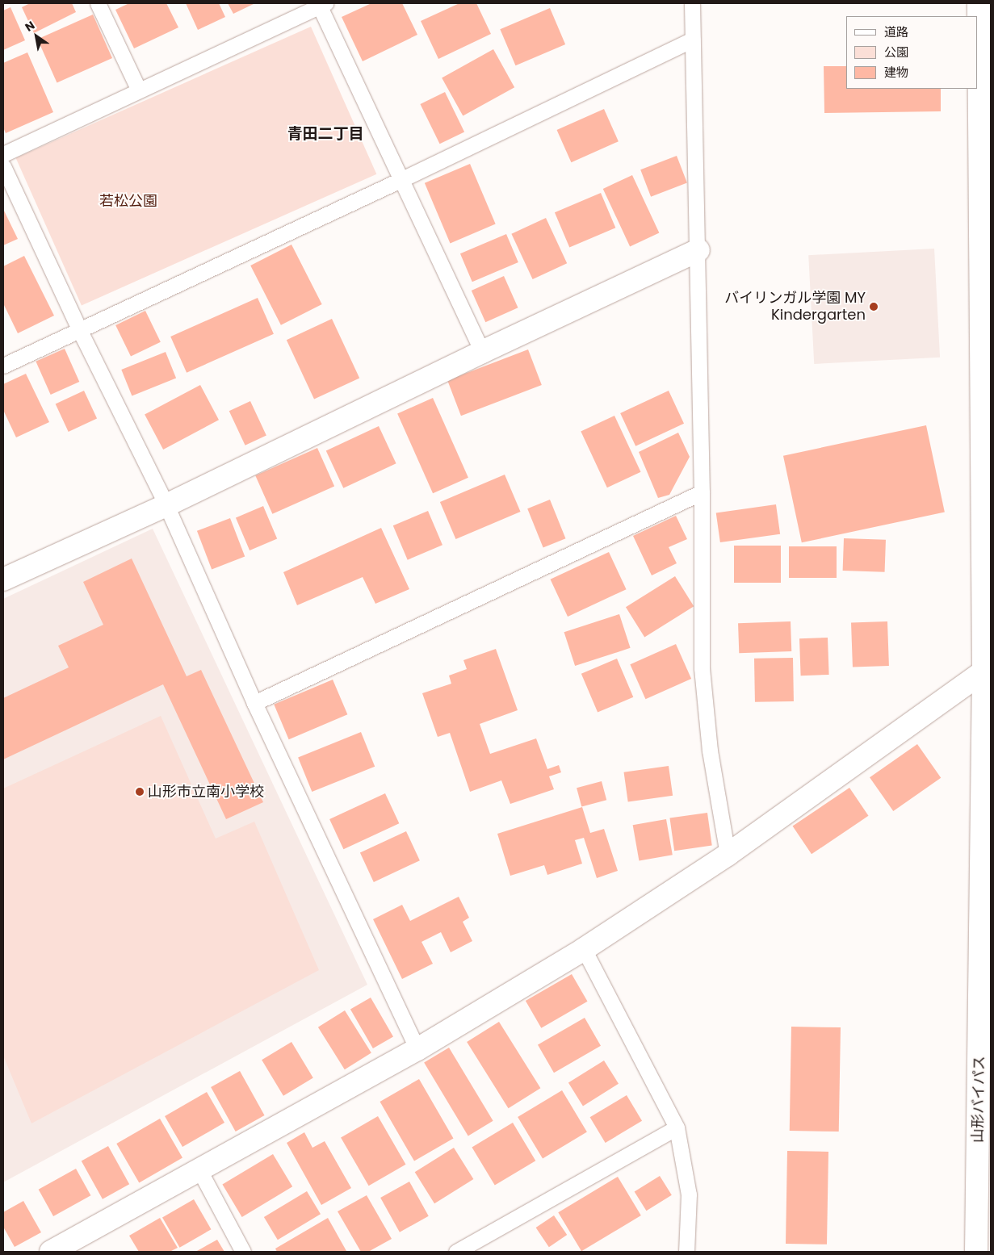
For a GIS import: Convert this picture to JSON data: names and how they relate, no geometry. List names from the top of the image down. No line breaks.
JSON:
{"streets":{"main road":["山形バイパス"]},"districts":["青田二丁目"],"parks":["若松公園"],"places":["バイリンガル学園 MY Kindergarten","山形市立南小学校"],"legend":["道路","公園","建物"],"north":"top left"}
